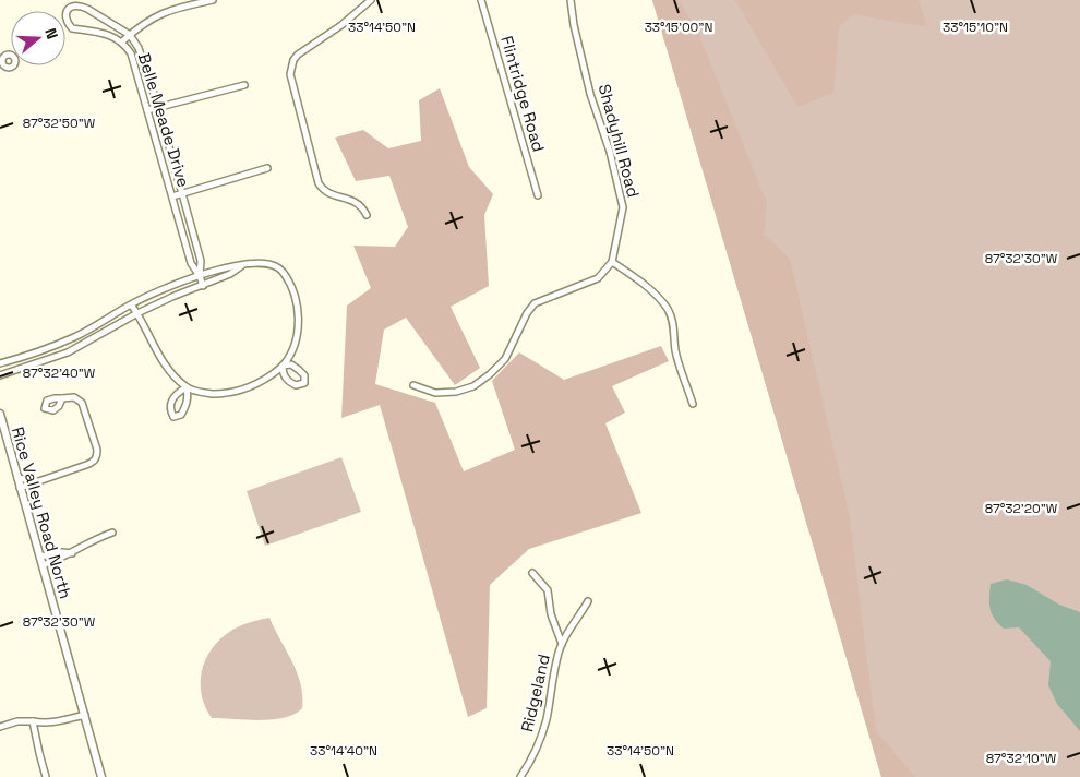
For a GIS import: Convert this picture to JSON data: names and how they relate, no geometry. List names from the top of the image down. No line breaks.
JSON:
{"streets":{"street":["Flintridge Road","Belle Meade Drive","Shadyhill Road","Rice Valley Road North","Ridgeland"]},"north":"right","coordinates":["33°14'50\"N","33°15'00\"N","33°15'10\"N","87°32'50\"W","87°32'30\"W","87°32'40\"W","87°32'20\"W","33°14'40\"N","87°32'10\"W"]}
